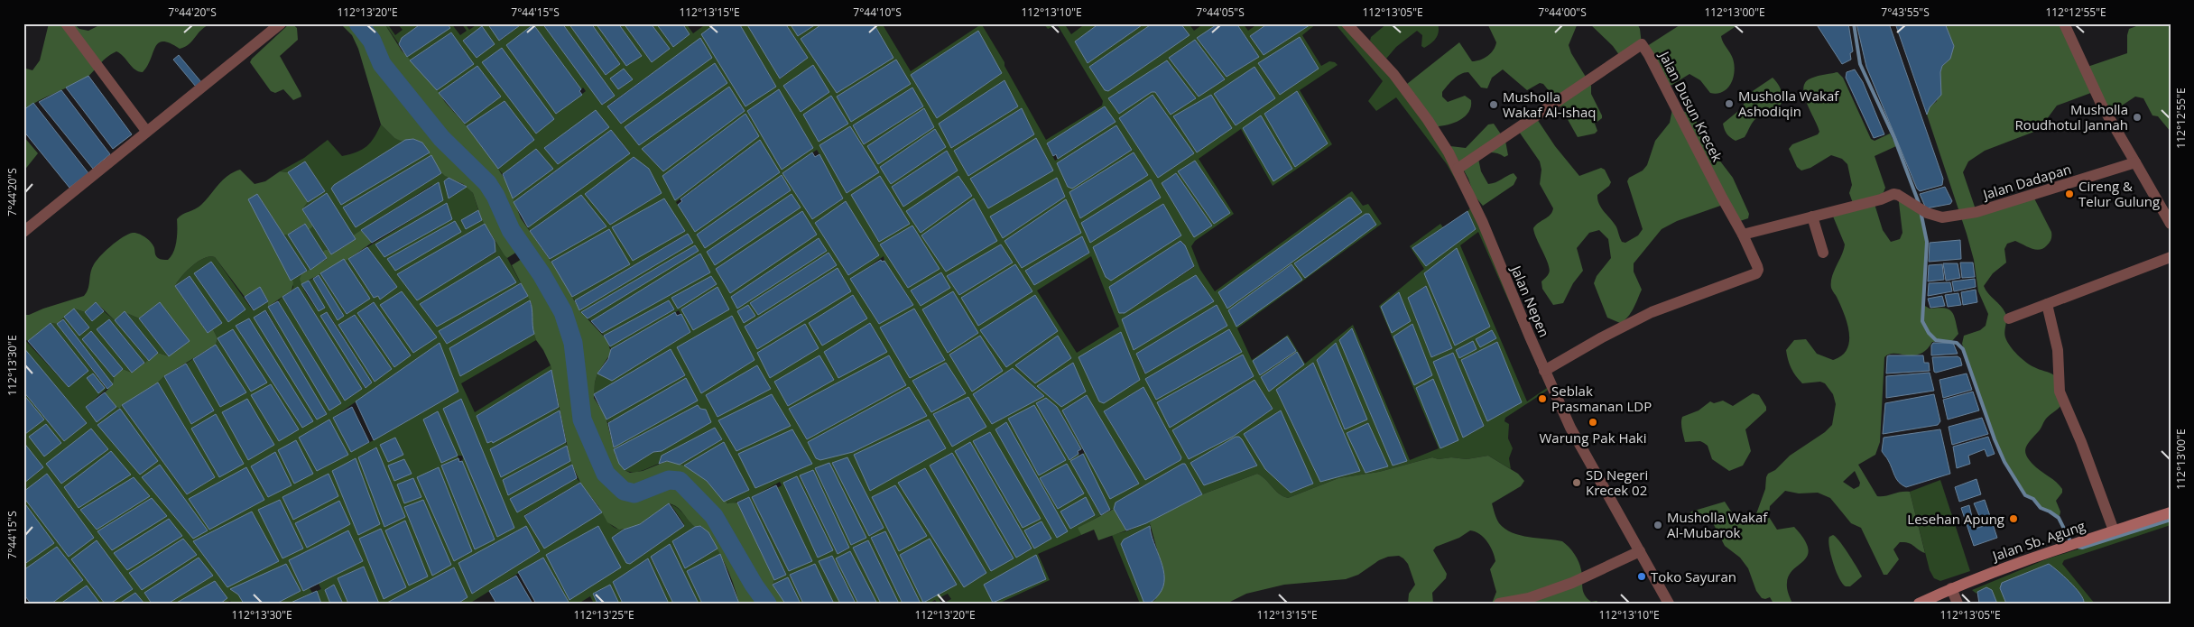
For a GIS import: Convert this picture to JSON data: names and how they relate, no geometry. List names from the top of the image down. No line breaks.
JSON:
{"streets":{"street":["Jalan Dusun Krecek","Jalan Dadapan","Jalan Nepen","Jalan Sb. Agung"]},"crossings":[["Jalan Dusun Krecek","Jalan Nepen"]],"places":["Musholla Wakaf Ashodiqin","Musholla Wakaf Al-Ishaq","Musholla Roudhotul Jannah","Cireng & Telur Gulung","Seblak Prasmanan LDP","Warung Pak Haki","SD Negeri Krecek 02","Lesehan Apung","Musholla Wakaf Al-Mubarok","Toko Sayuran"],"coordinates":["7°44'20\"S","112°13'20\"E","7°44'15\"S","112°13'15\"E","7°44'10\"S","112°13'10\"E","7°44'05\"S","112°13'05\"E","7°44'00\"S","112°13'00\"E","7°43'55\"S","112°12'55\"E","112°13'30\"E","112°13'25\"E"]}
